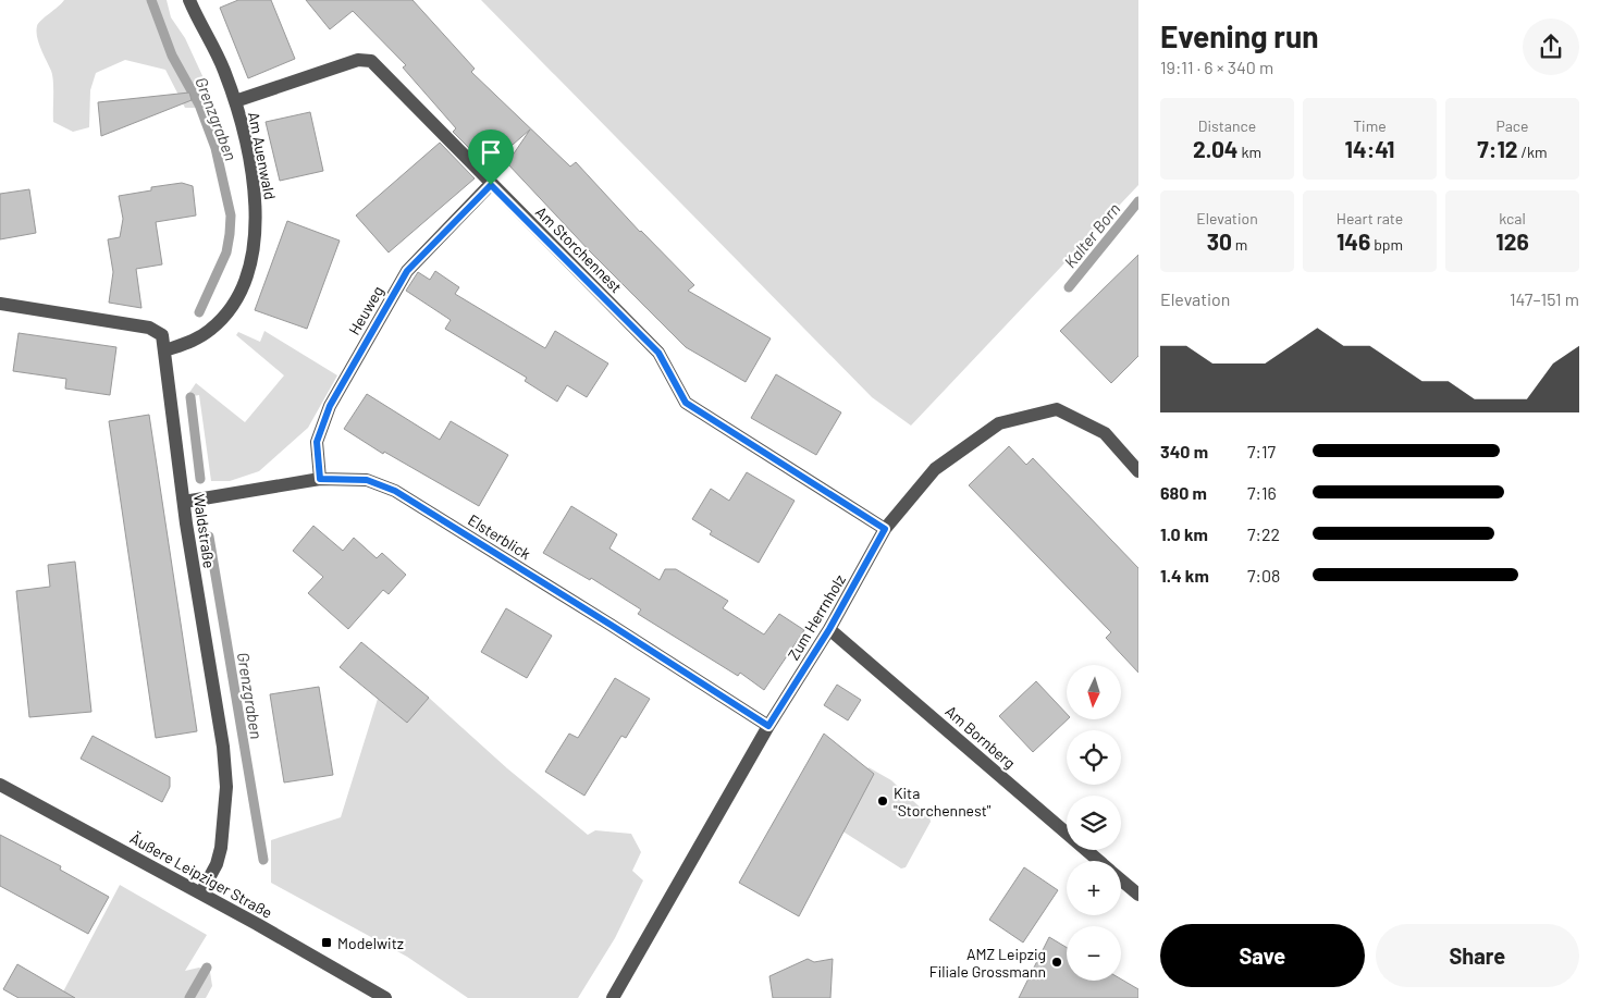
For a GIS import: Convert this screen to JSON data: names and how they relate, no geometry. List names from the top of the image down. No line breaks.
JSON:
{"streets":{"street":["Am Auenwald","Am Storchennest","Heuweg","Waldstraße","Elsterblick","Zum Herrnholz","Am Bornberg","Äußere Leipziger Straße"]},"crossings":[["Am Auenwald","Am Storchennest"],["Am Auenwald","Waldstraße"],["Am Storchennest","Heuweg"],["Am Storchennest","Zum Herrnholz"],["Heuweg","Elsterblick"],["Waldstraße","Elsterblick"],["Waldstraße","Äußere Leipziger Straße"],["Elsterblick","Zum Herrnholz"],["Zum Herrnholz","Am Bornberg"]],"water":["Grenzgraben","Kalter Born"],"places":{"other":["Kita \"Storchennest\"","AMZ Leipzig Filiale Grossmann"],"transit":["Modelwitz"]},"north":"bottom","page":{"heading":["Evening run","19:11 · 6 × 340 m"],"stats":[["Distance","2.04 km"],["Time","14:41"],["Pace","7:12 /km"],["Elevation","30 m"],["Heart rate","146 bpm"],["kcal","126"]],"chart":["Elevation","147–151 m"],"list":[{"name":"340 m","note":"7:17"},{"name":"680 m","note":"7:16"},{"name":"1.0 km","note":"7:22"},{"name":"1.4 km","note":"7:08"}],"map_buttons":["+","−"],"buttons":["Save","Share"]}}
